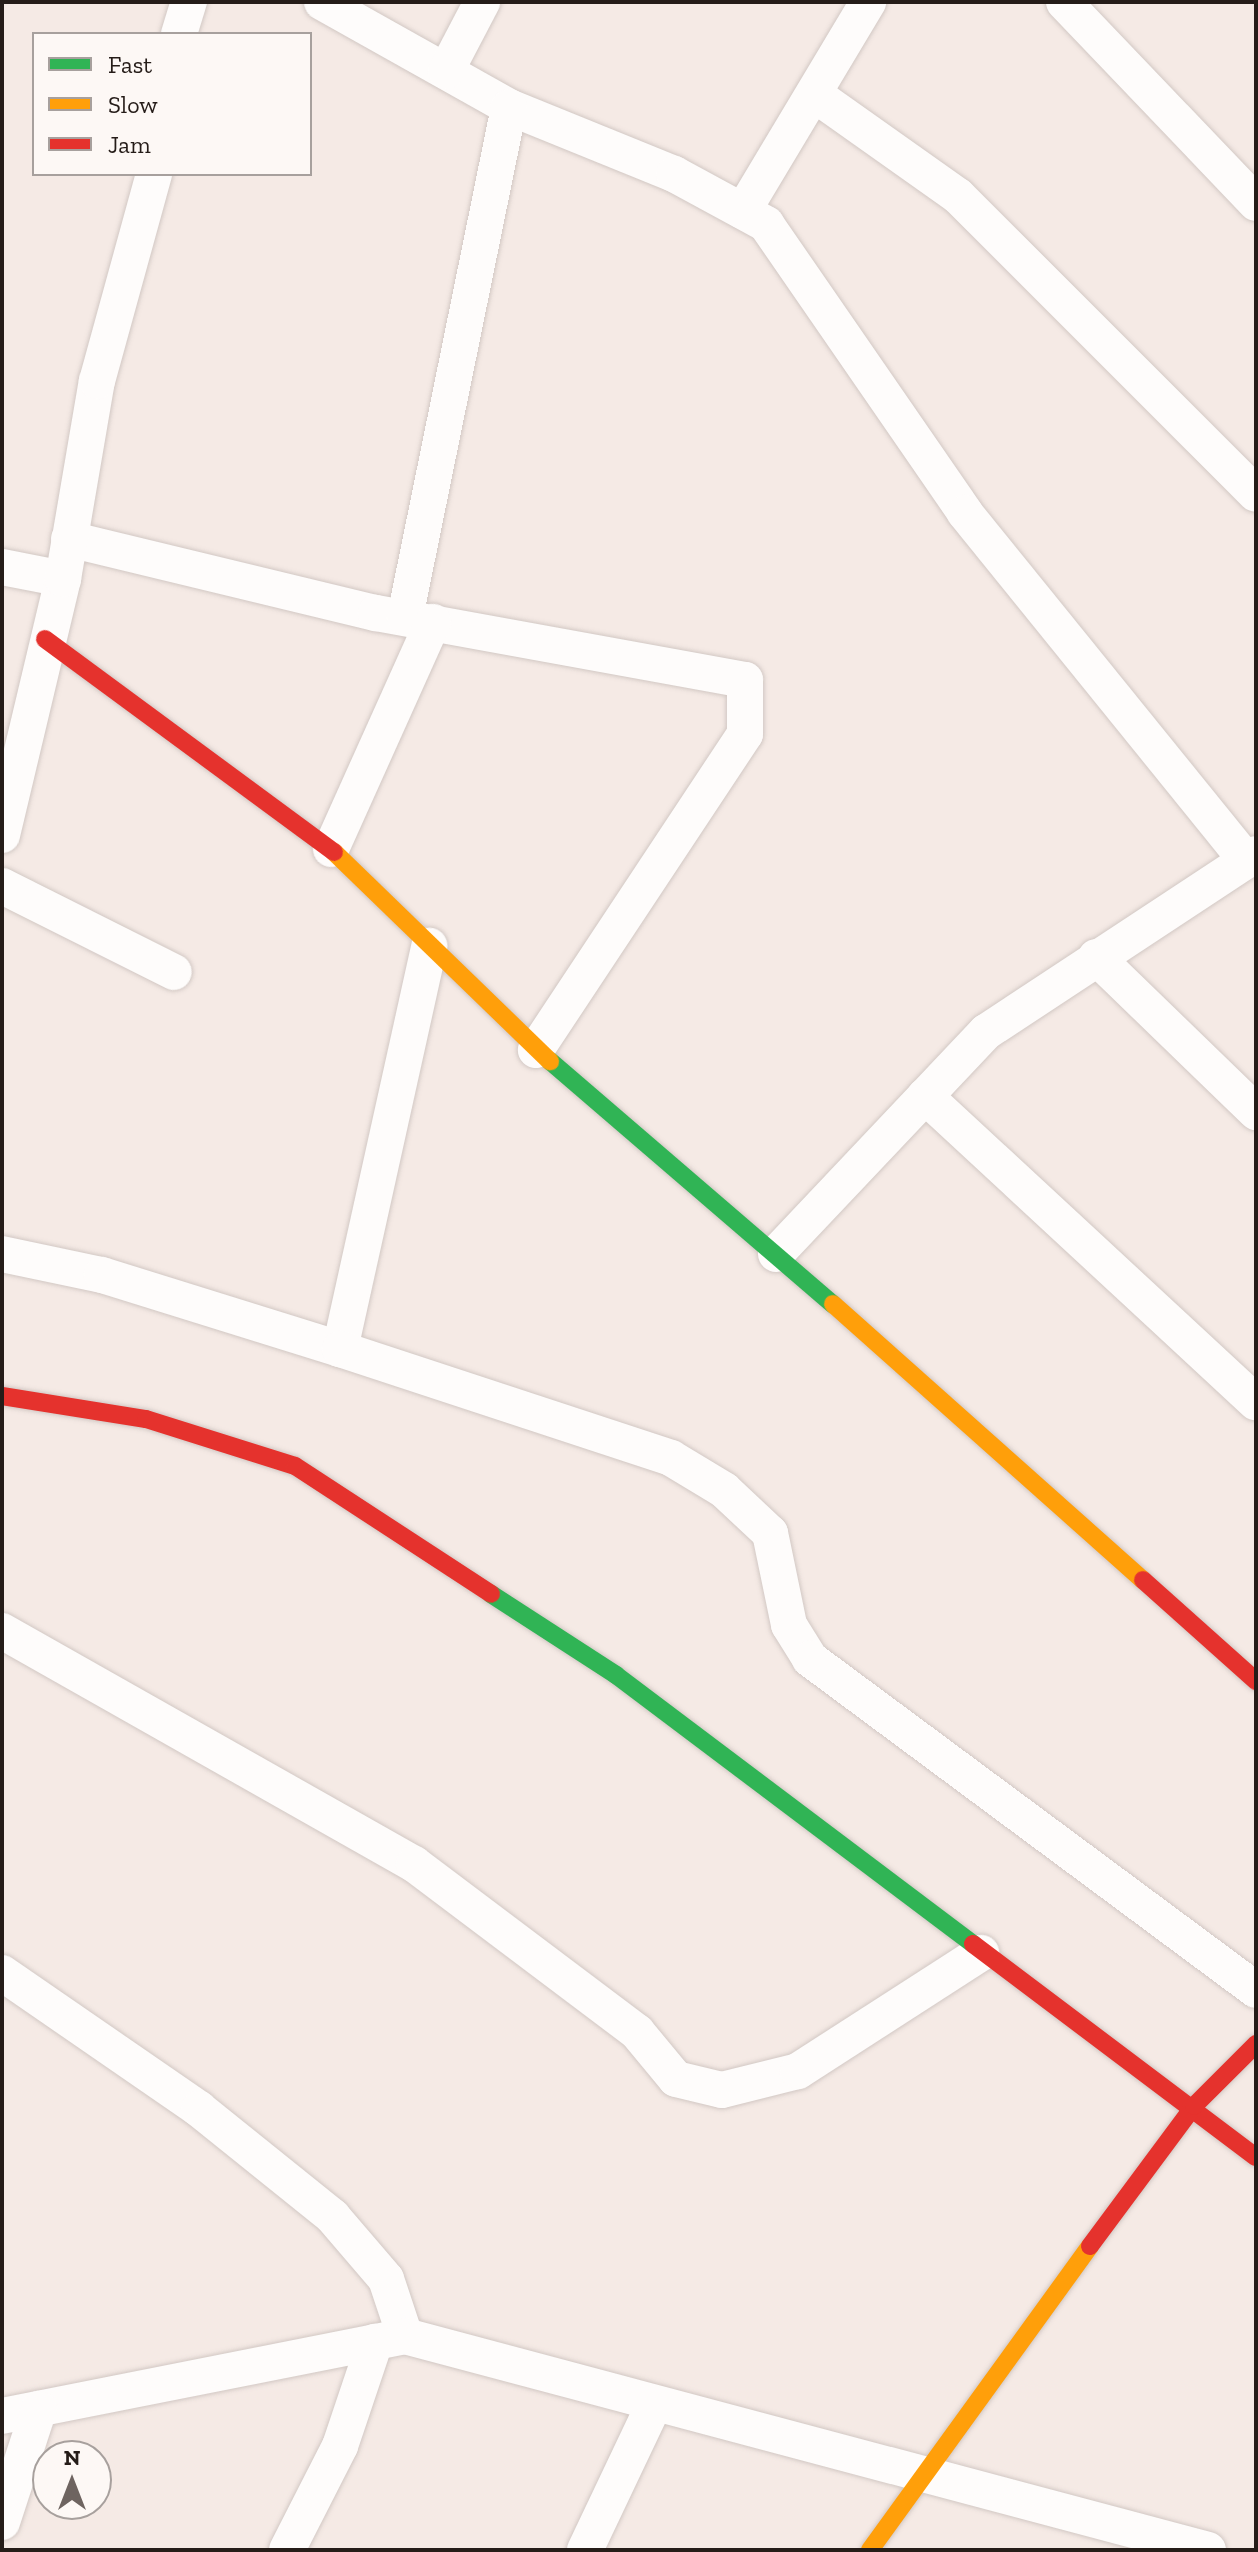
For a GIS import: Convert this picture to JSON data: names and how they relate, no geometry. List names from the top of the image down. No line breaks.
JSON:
{"legend":["Fast","Slow","Jam"],"north":"top"}
